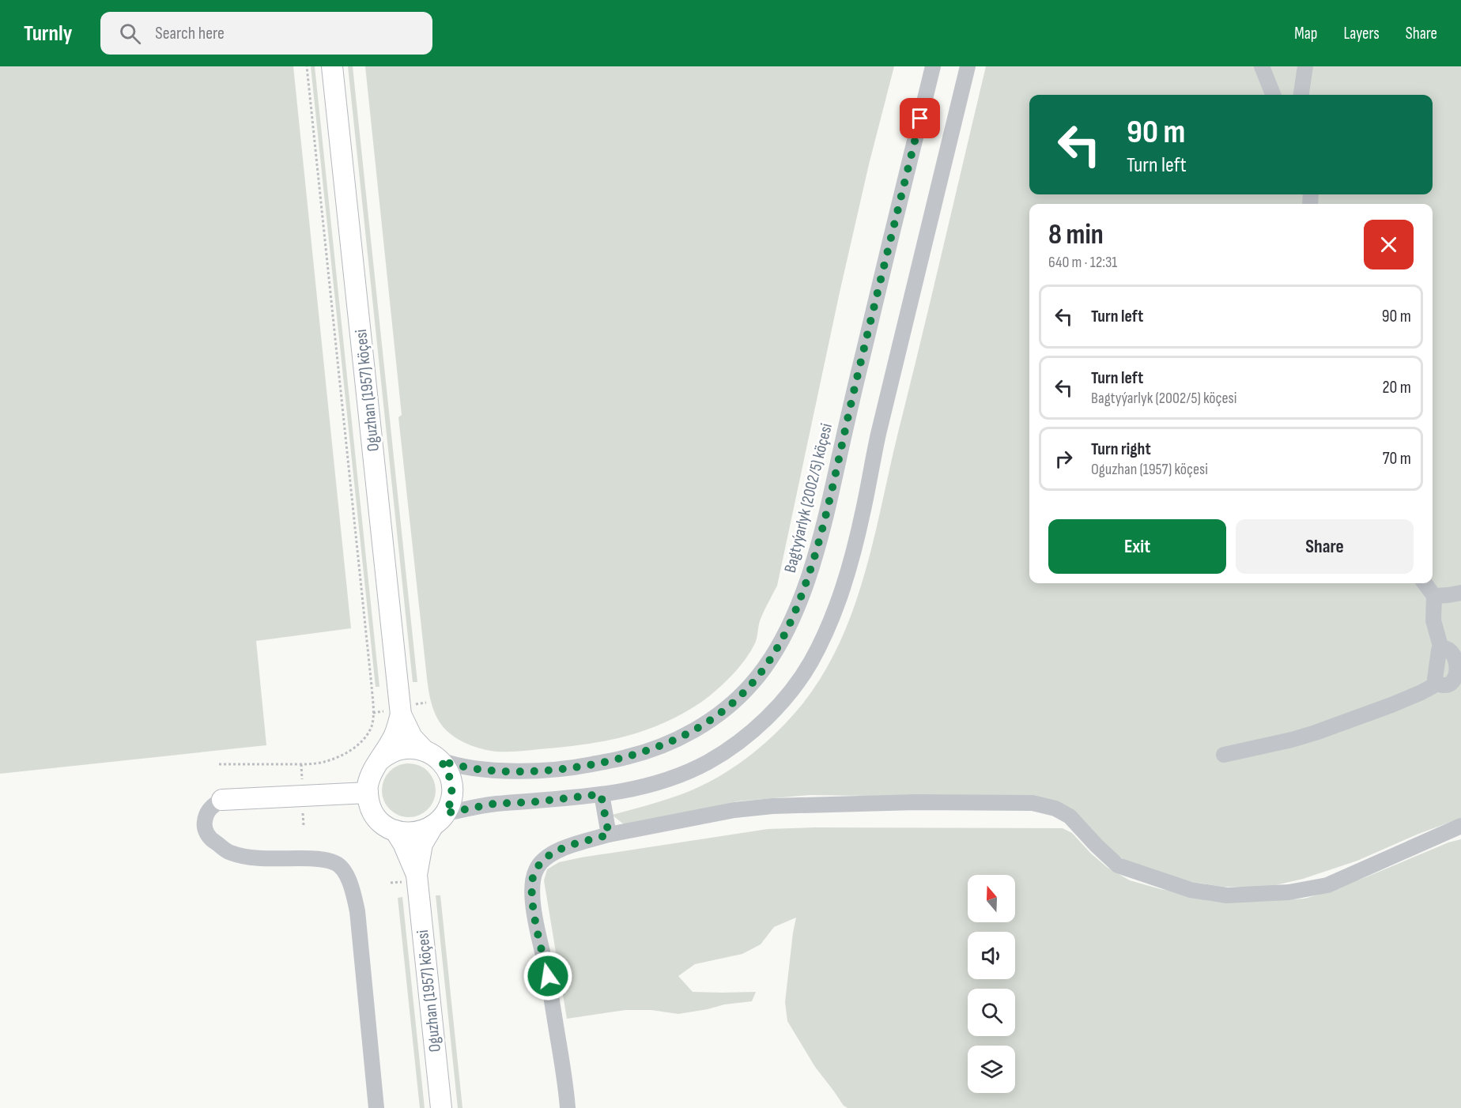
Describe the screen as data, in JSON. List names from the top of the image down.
{
  "streets": {
    "main road": ["Oguzhan (1957) köçesi"],
    "street": ["Bagtyýarlyk (2002/5) köçesi"]
  },
  "crossings": [
    ["Oguzhan (1957) köçesi", "Bagtyýarlyk (2002/5) köçesi"]
  ],
  "north": "top",
  "page": {
    "header": "Turnly",
    "search": "Search here",
    "nav": ["Map", "Layers", "Share"],
    "turn": ["90 m", "Turn left"],
    "heading": ["8 min", "640 m · 12:31"],
    "list": [
      {
        "name": "Turn left",
        "value": "90 m"
      },
      {
        "name": "Turn left",
        "note": "Bagtyýarlyk (2002/5) köçesi",
        "value": "20 m"
      },
      {
        "name": "Turn right",
        "note": "Oguzhan (1957) köçesi",
        "value": "70 m"
      }
    ],
    "buttons": ["Exit", "Share"]
  }
}
